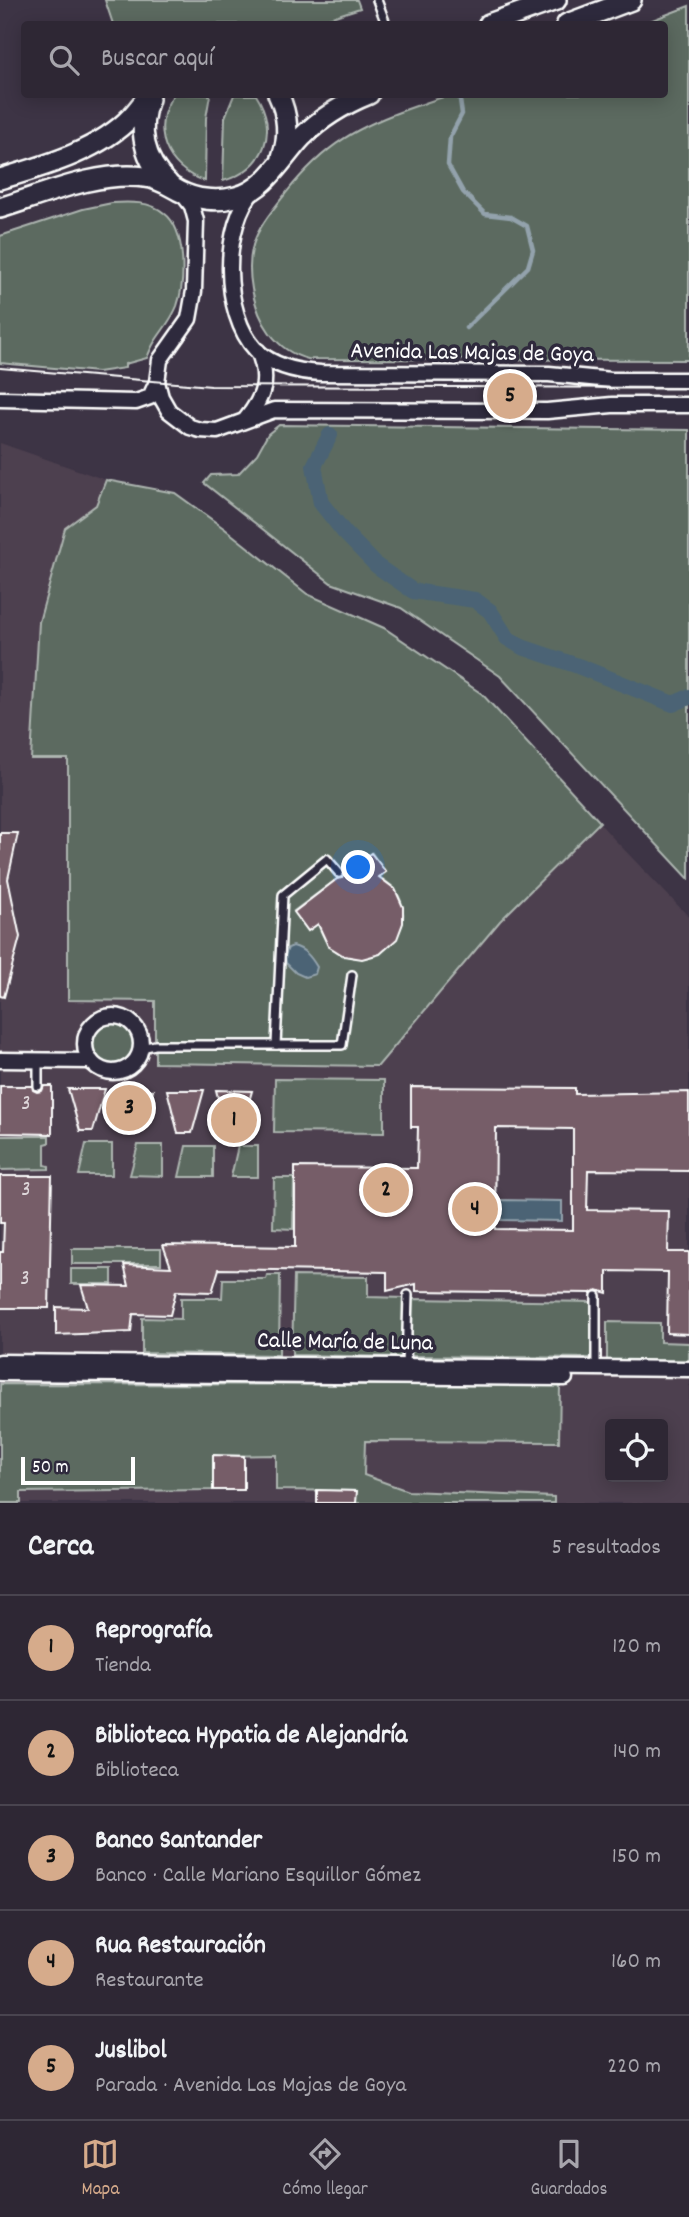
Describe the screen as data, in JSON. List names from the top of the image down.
{
  "streets": {
    "street": ["Avenida Las Majas de Goya", "Calle María de Luna"]
  },
  "house_numbers": ["3", "3", "3"],
  "scale_bar": "50 m",
  "page": {
    "search": "Buscar aquí",
    "pins": [
      "5",
      "3",
      "1",
      "2",
      "4"
    ],
    "scale": "50 m",
    "heading": ["Cerca", "5 resultados"],
    "list": [
      {
        "mark": "1",
        "name": "Reprografía",
        "note": "Tienda",
        "value": "120 m"
      },
      {
        "mark": "2",
        "name": "Biblioteca Hypatia de Alejandría",
        "note": "Biblioteca",
        "value": "140 m"
      },
      {
        "mark": "3",
        "name": "Banco Santander",
        "note": "Banco · Calle Mariano Esquillor Gómez",
        "value": "150 m"
      },
      {
        "mark": "4",
        "name": "Rua Restauración",
        "note": "Restaurante",
        "value": "160 m"
      },
      {
        "mark": "5",
        "name": "Juslibol",
        "note": "Parada · Avenida Las Majas de Goya",
        "value": "220 m"
      }
    ],
    "nav": ["Mapa", "Cómo llegar", "Guardados"]
  }
}
